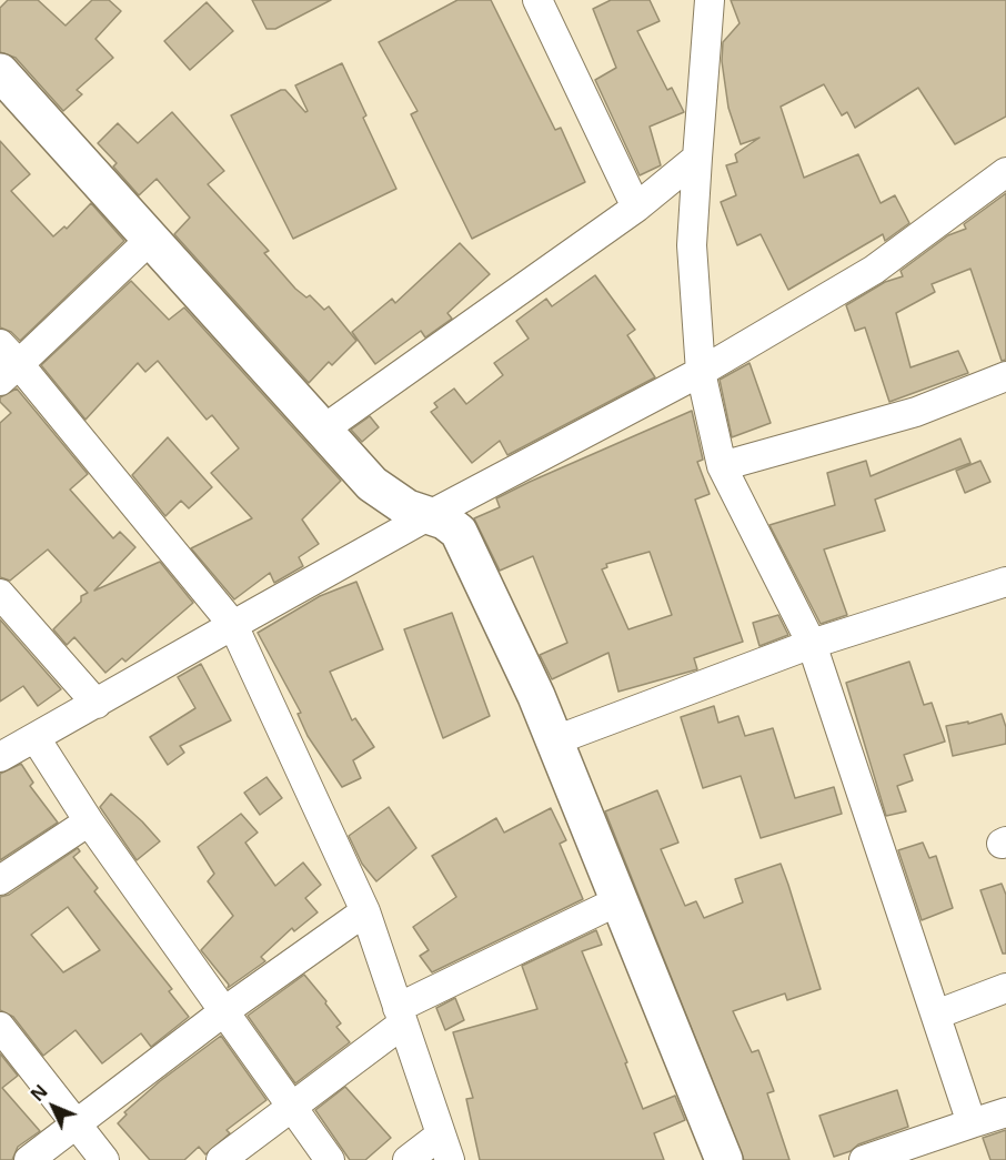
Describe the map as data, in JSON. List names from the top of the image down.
{
  "north": "top left"
}
